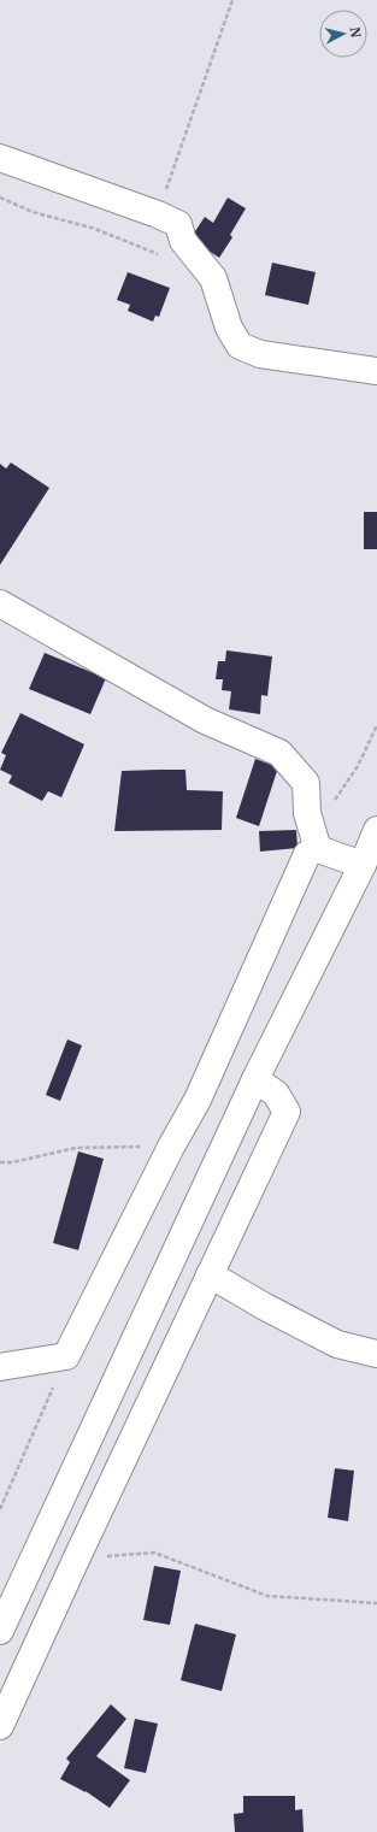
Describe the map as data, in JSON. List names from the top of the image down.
{
  "north": "right"
}
